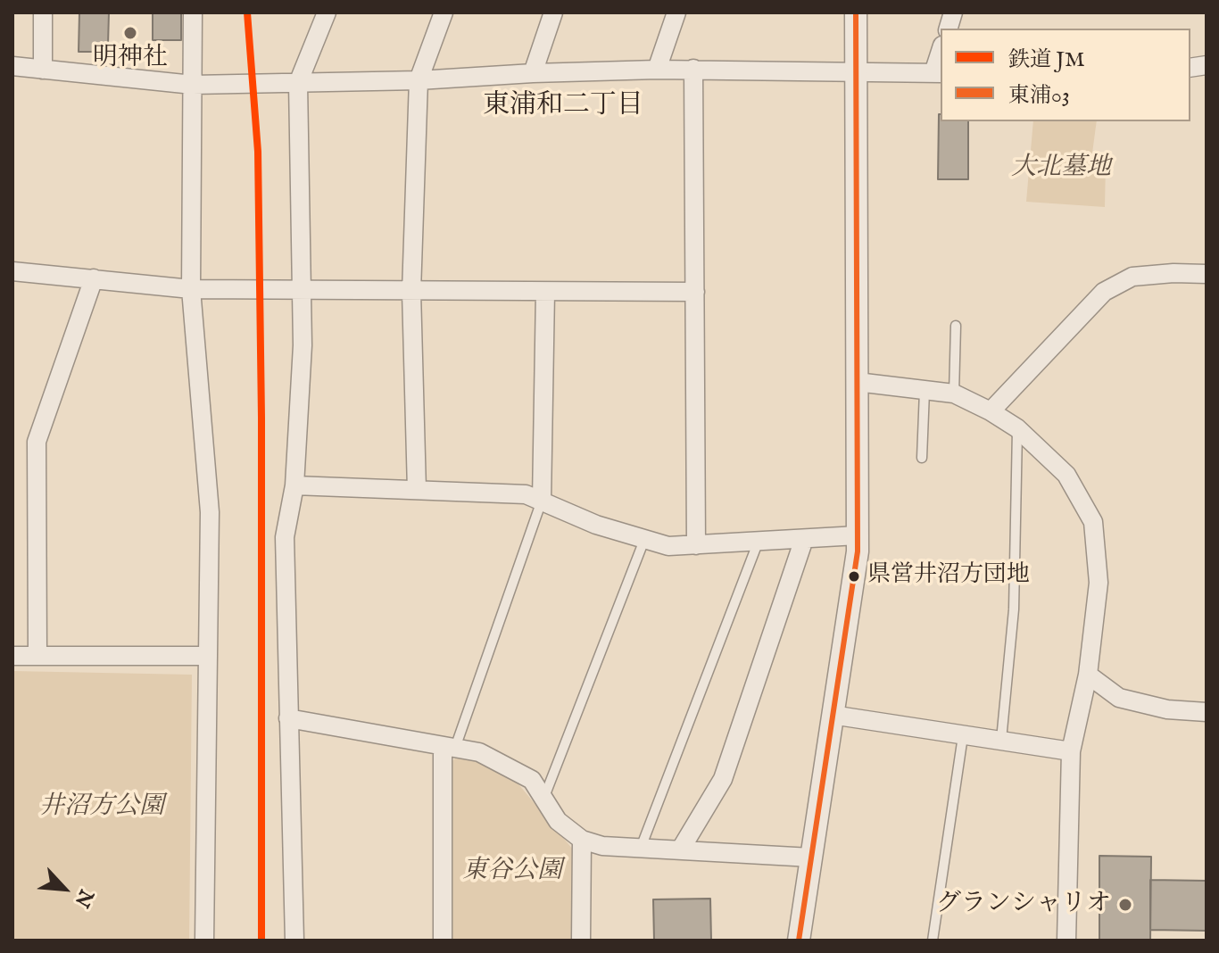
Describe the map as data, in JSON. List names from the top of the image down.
{
  "districts": ["東浦和二丁目"],
  "parks": ["大北墓地", "井沼方公園", "東谷公園"],
  "places": ["明神社", "県営井沼方団地", "グランシャリオ"],
  "lines": ["rail line JM", "transit line 東浦03"],
  "legend": ["鉄道 JM", "東浦03"],
  "north": "bottom right"
}
